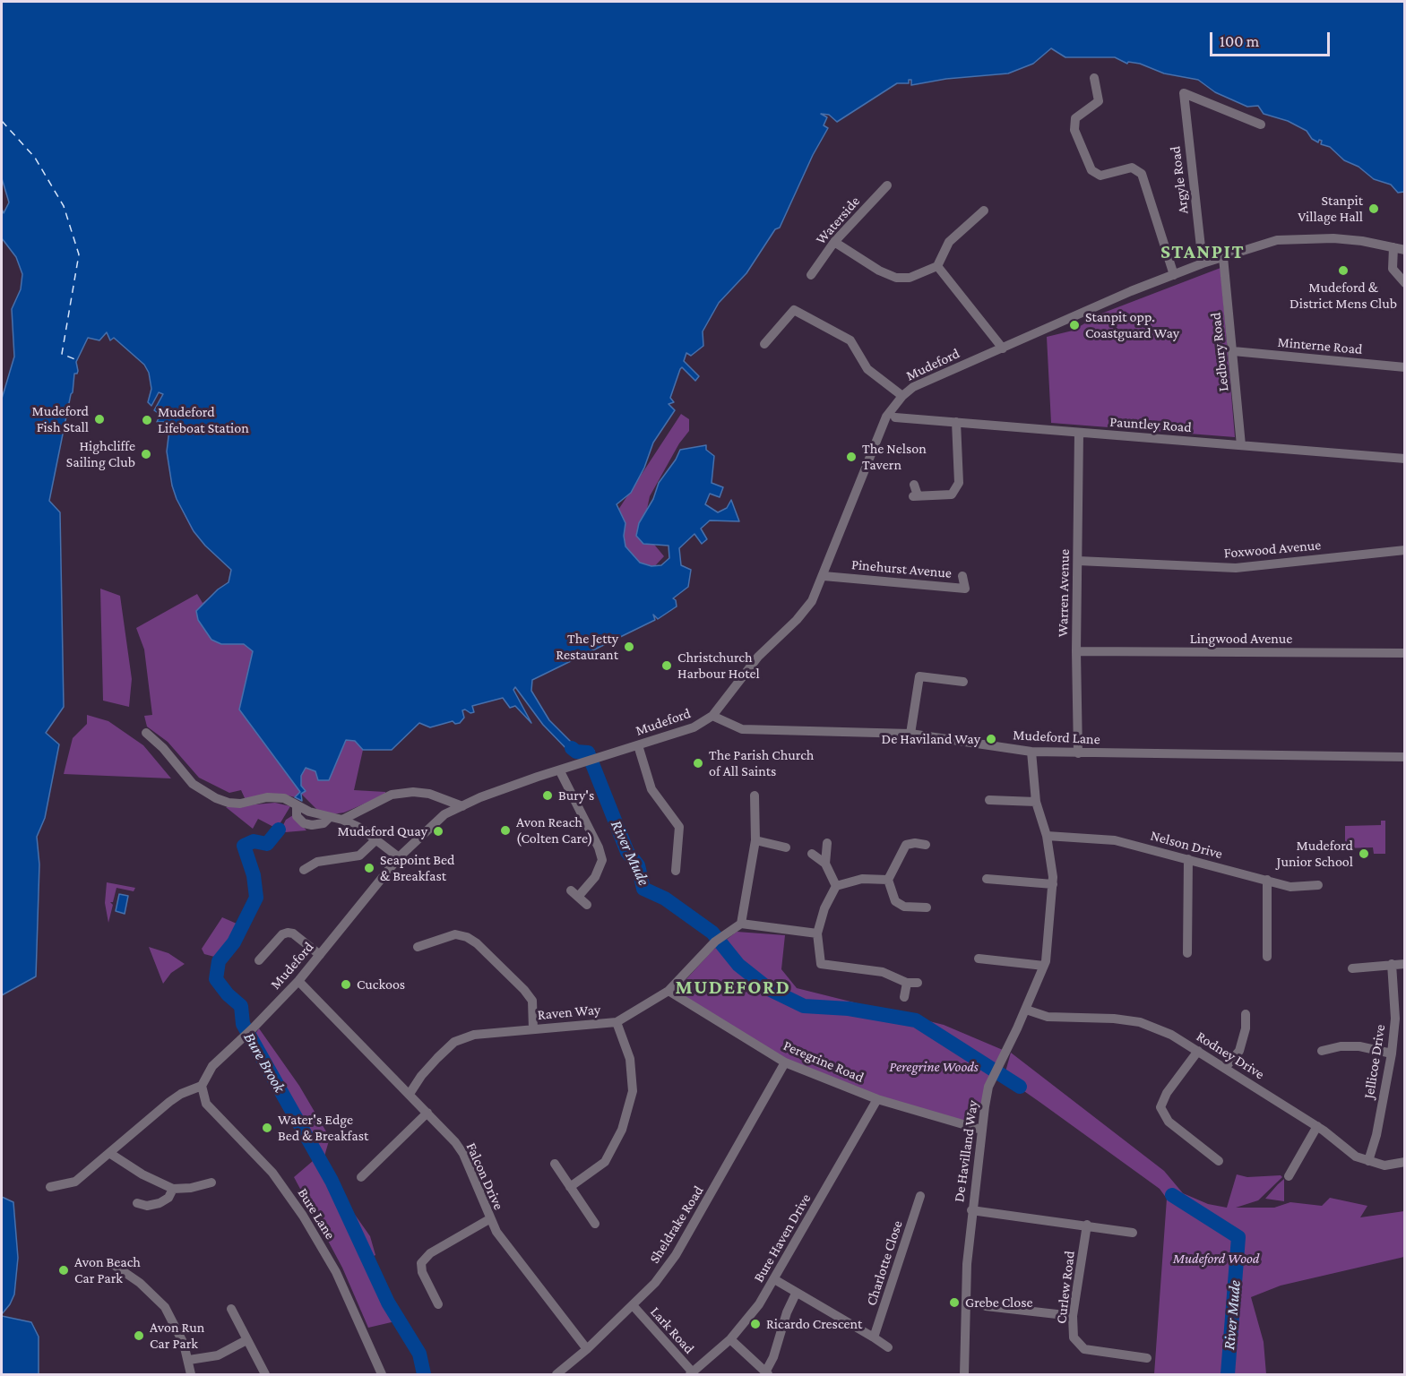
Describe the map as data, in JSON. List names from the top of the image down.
{
  "streets": {
    "street": [
      "Argyle Road",
      "Waterside",
      "Minterne Road",
      "Ledbury Road",
      "Mudeford",
      "Pauntley Road",
      "Foxwood Avenue",
      "Pinehurst Avenue",
      "Warren Avenue",
      "Lingwood Avenue",
      "Mudeford Lane",
      "Nelson Drive",
      "Raven Way",
      "Rodney Drive",
      "Peregrine Road",
      "Jellicoe Drive",
      "De Havilland Way",
      "Falcon Drive",
      "Bure Lane",
      "Sheldrake Road",
      "Bure Haven Drive",
      "Charlotte Close",
      "Curlew Road",
      "Lark Road"
    ]
  },
  "crossings": [
    ["Argyle Road", "Mudeford"],
    ["Minterne Road", "Ledbury Road"],
    ["Ledbury Road", "Mudeford"],
    ["Ledbury Road", "Pauntley Road"],
    ["Mudeford", "Pinehurst Avenue"],
    ["Mudeford", "Mudeford Lane"],
    ["Mudeford", "Falcon Drive"],
    ["Mudeford", "Bure Lane"],
    ["Pauntley Road", "Warren Avenue"],
    ["Foxwood Avenue", "Warren Avenue"],
    ["Warren Avenue", "Lingwood Avenue"],
    ["Warren Avenue", "Mudeford Lane"],
    ["Mudeford Lane", "De Havilland Way"],
    ["Nelson Drive", "De Havilland Way"],
    ["Raven Way", "Peregrine Road"],
    ["Raven Way", "Falcon Drive"],
    ["Rodney Drive", "Jellicoe Drive"],
    ["Rodney Drive", "De Havilland Way"],
    ["Peregrine Road", "De Havilland Way"],
    ["Peregrine Road", "Sheldrake Road"],
    ["Peregrine Road", "Bure Haven Drive"],
    ["Falcon Drive", "Sheldrake Road"],
    ["Sheldrake Road", "Lark Road"],
    ["Bure Haven Drive", "Lark Road"]
  ],
  "districts": ["STANPIT", "MUDEFORD"],
  "water": ["River Mude", "Bure Brook"],
  "parks": ["Peregrine Woods", "Mudeford Wood"],
  "places": [
    "Stanpit Village Hall",
    "Mudeford & District Mens Club",
    "Stanpit opp. Coastguard Way",
    "Mudeford Fish Stall",
    "Mudeford Lifeboat Station",
    "Highcliffe Sailing Club",
    "The Nelson Tavern",
    "The Jetty Restaurant",
    "Christchurch Harbour Hotel",
    "De Haviland Way",
    "The Parish Church of All Saints",
    "Bury's",
    "Avon Reach (Colten Care)",
    "Mudeford Quay",
    "Mudeford Junior School",
    "Seapoint Bed & Breakfast",
    "Cuckoos",
    "Water's Edge Bed & Breakfast",
    "Avon Beach Car Park",
    "Grebe Close",
    "Ricardo Crescent",
    "Avon Run Car Park"
  ],
  "scale_bar": "100 m"
}
